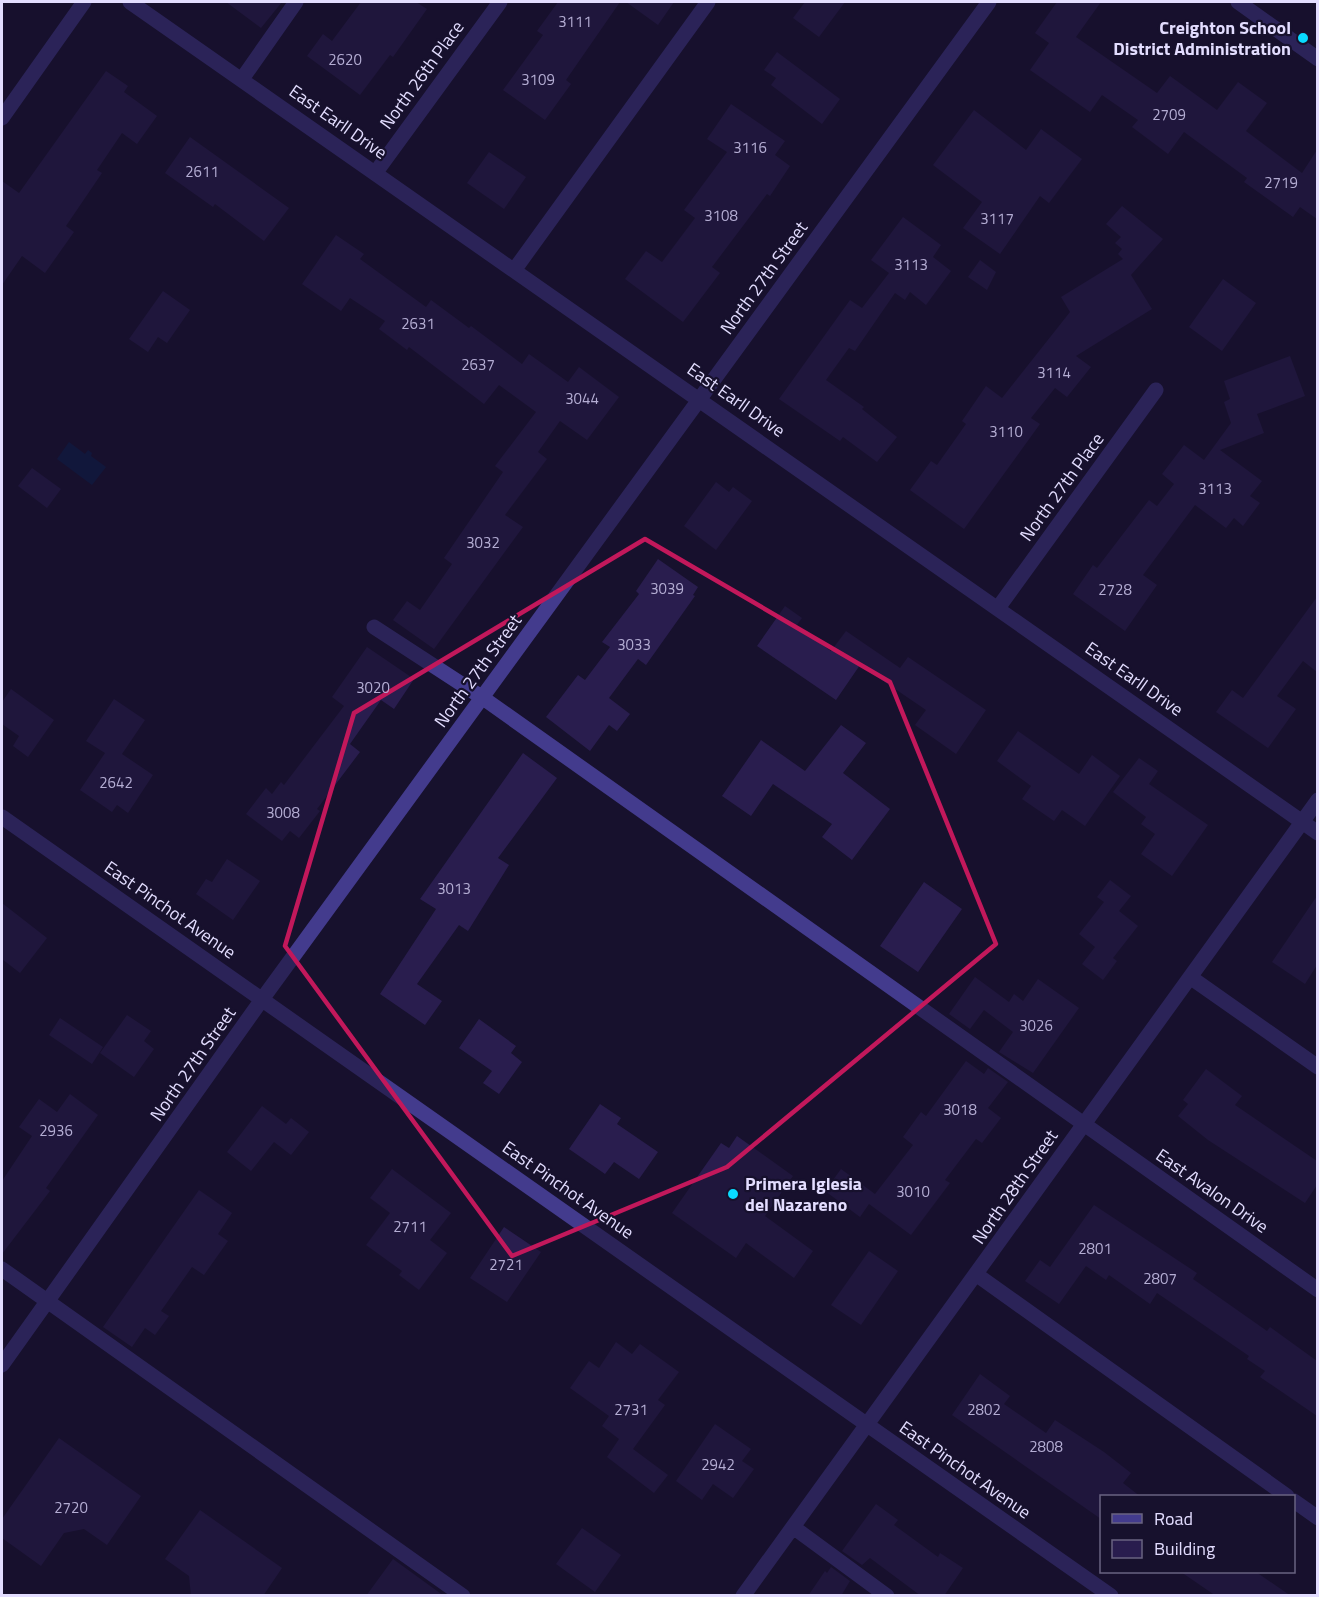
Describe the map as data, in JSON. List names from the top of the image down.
{
  "streets": {
    "street": [
      "North 26th Place",
      "East Earll Drive",
      "North 27th Street",
      "North 27th Place",
      "East Pinchot Avenue",
      "North 28th Street",
      "East Avalon Drive"
    ]
  },
  "crossings": [
    ["North 26th Place", "East Earll Drive"],
    ["East Earll Drive", "North 27th Street"],
    ["East Earll Drive", "North 27th Place"],
    ["East Earll Drive", "North 28th Street"],
    ["North 27th Street", "East Pinchot Avenue"],
    ["North 27th Street", "East Avalon Drive"],
    ["East Pinchot Avenue", "North 28th Street"],
    ["North 28th Street", "East Avalon Drive"]
  ],
  "places": ["Creighton School District Administration", "Primera Iglesia del Nazareno"],
  "house_numbers": [
    "3111",
    "2620",
    "3109",
    "2709",
    "3116",
    "2611",
    "2719",
    "3108",
    "3117",
    "3113",
    "2631",
    "2637",
    "3114",
    "3044",
    "3110",
    "3113",
    "3032",
    "3039",
    "2728",
    "3033",
    "3020",
    "2642",
    "3008",
    "3013",
    "3026",
    "3018",
    "2936",
    "3010",
    "2711",
    "2801",
    "2721",
    "2807",
    "2731",
    "2802",
    "2808",
    "2942",
    "2720"
  ],
  "legend": ["Road", "Building"]
}
